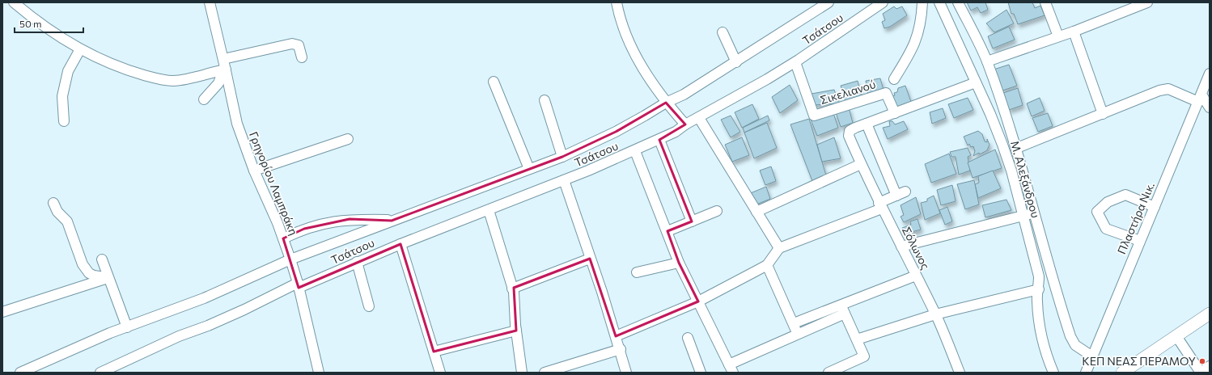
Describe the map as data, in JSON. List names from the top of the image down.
{
  "streets": {
    "street": [
      "Τσάτσου",
      "Σικελιανού",
      "Μ. Αλεξάνδρου",
      "Γρηγορίου Λαμπράκη",
      "Πλαστήρα Νικ.",
      "Σόλωνος"
    ]
  },
  "crossings": [
    ["Τσάτσου", "Σικελιανού"],
    ["Τσάτσου", "Γρηγορίου Λαμπράκη"],
    ["Μ. Αλεξάνδρου", "Πλαστήρα Νικ."]
  ],
  "places": ["ΚΕΠ ΝΕΑΣ ΠΕΡΑΜΟΥ"],
  "scale_bar": "50 m"
}
